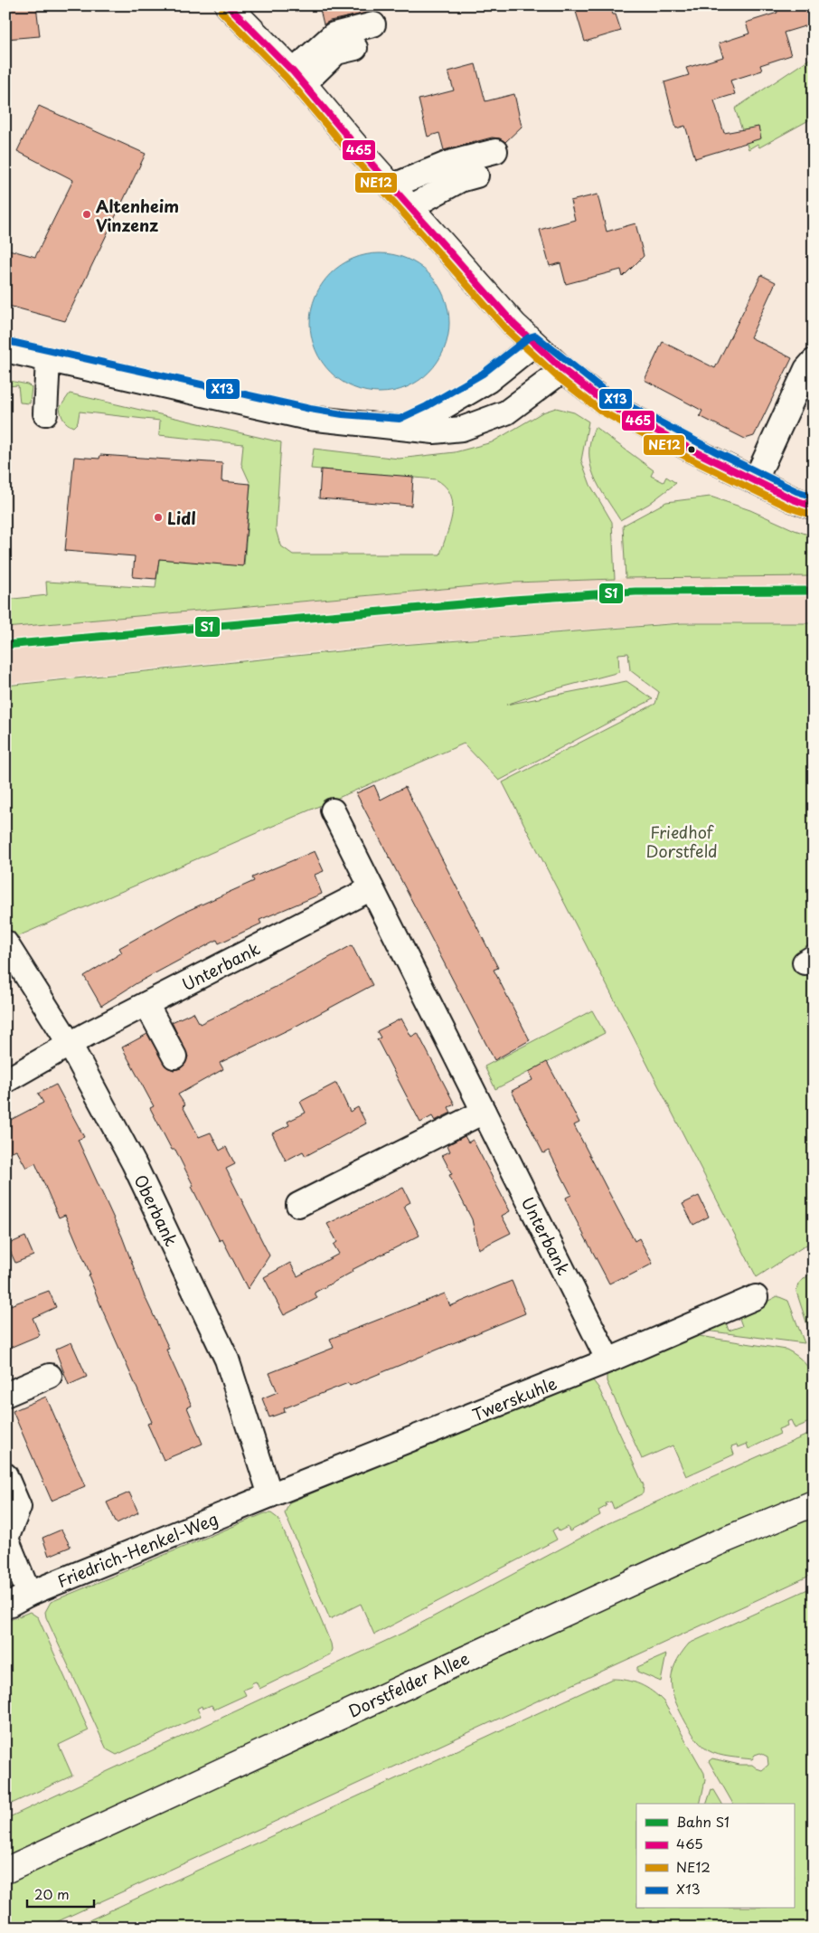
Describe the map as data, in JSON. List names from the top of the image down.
{
  "streets": {
    "main road": ["Dorstfelder Allee"],
    "street": [
      "Unterbank",
      "Oberbank",
      "Twerskuhle",
      "Friedrich-Henkel-Weg"
    ]
  },
  "crossings": [
    ["Unterbank", "Oberbank"],
    ["Unterbank", "Twerskuhle"],
    ["Oberbank", "Twerskuhle"],
    ["Oberbank", "Friedrich-Henkel-Weg"],
    ["Twerskuhle", "Friedrich-Henkel-Weg"]
  ],
  "parks": ["Friedhof Dorstfeld"],
  "places": ["Altenheim Vinzenz", "Lidl"],
  "lines": [
    "transit line 465",
    "transit line NE12",
    "transit line X13",
    "rail line S1"
  ],
  "legend": [
    "Bahn S1",
    "465",
    "NE12",
    "X13"
  ],
  "scale_bar": "20 m"
}
